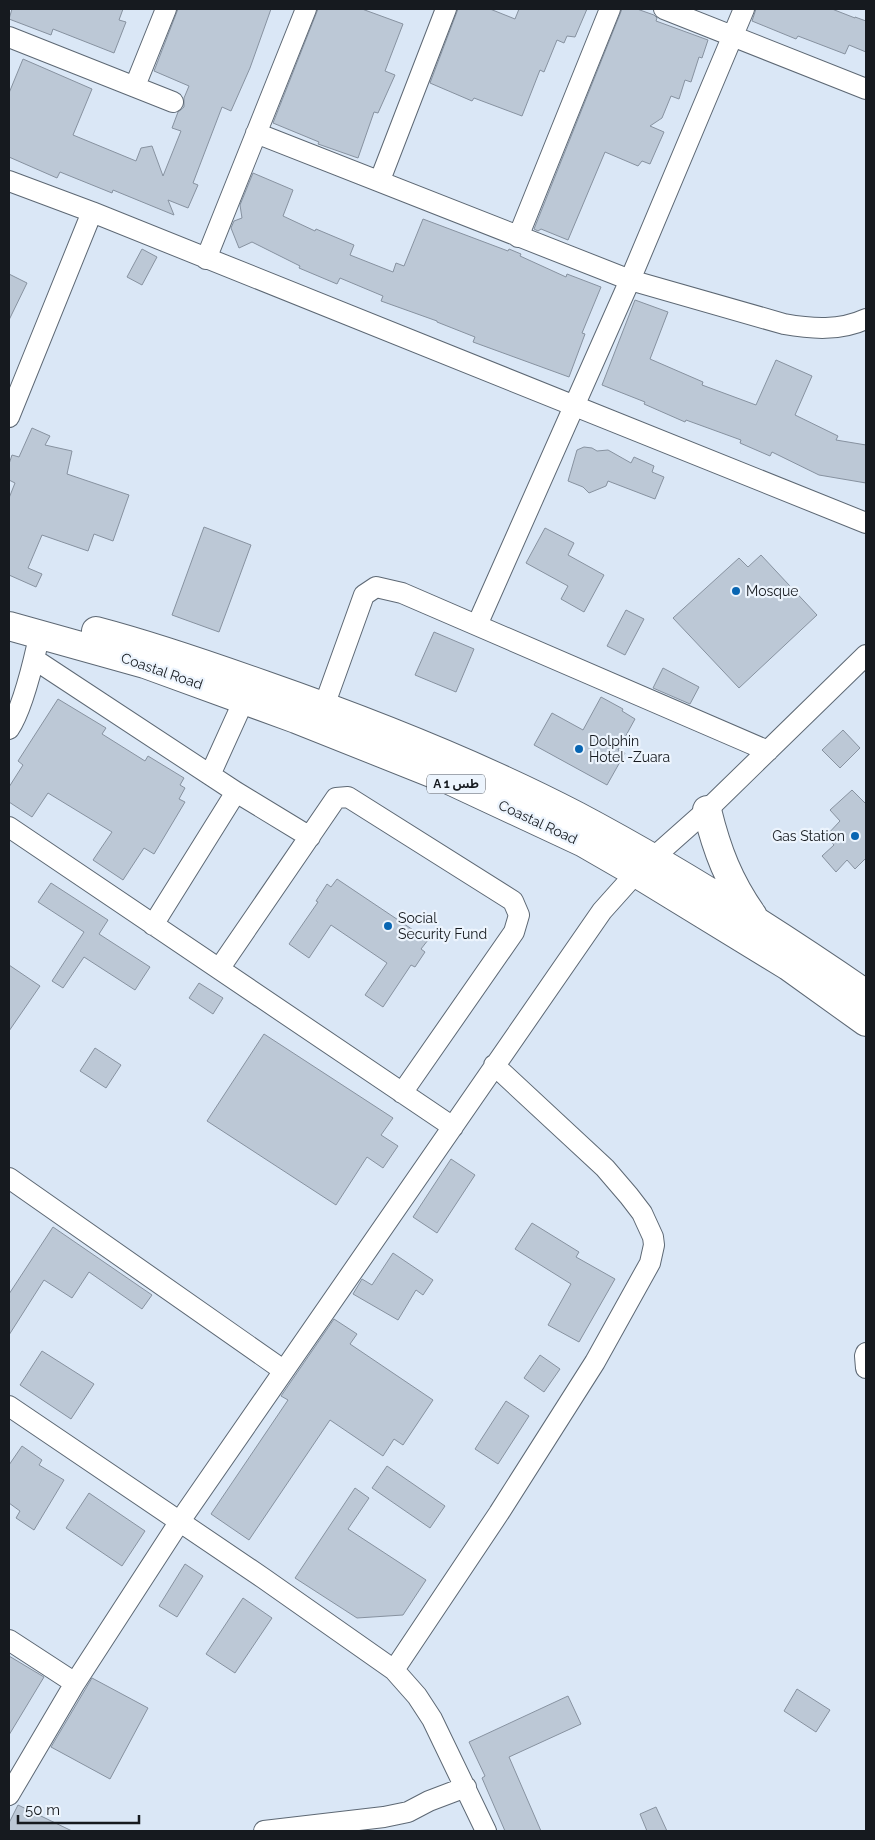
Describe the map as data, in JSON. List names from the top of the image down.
{
  "streets": {
    "highway": ["Coastal Road", "A 1 طس"]
  },
  "places": [
    "Mosque",
    "Dolphin Hotel -Zuara",
    "Gas Station",
    "Social Security Fund"
  ],
  "scale_bar": "50 m"
}
